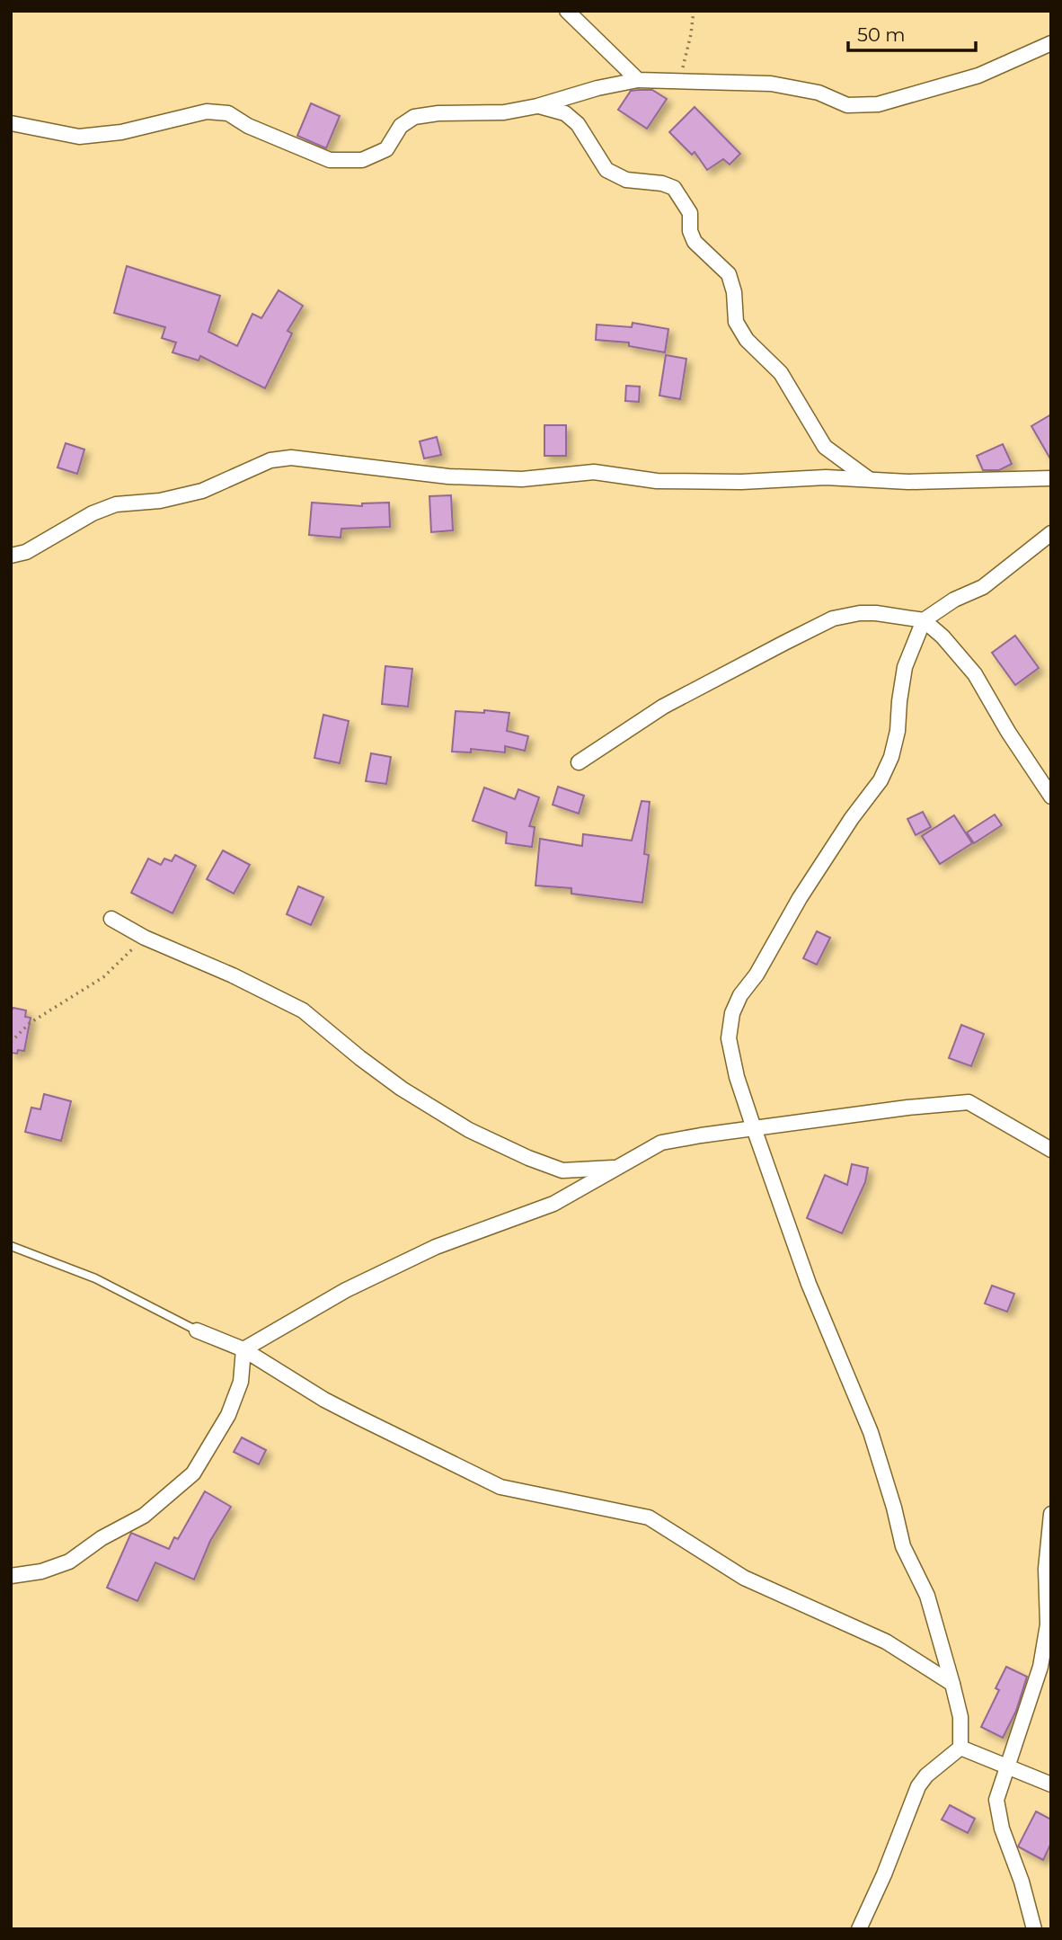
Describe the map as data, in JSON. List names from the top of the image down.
{
  "scale_bar": "50 m"
}
